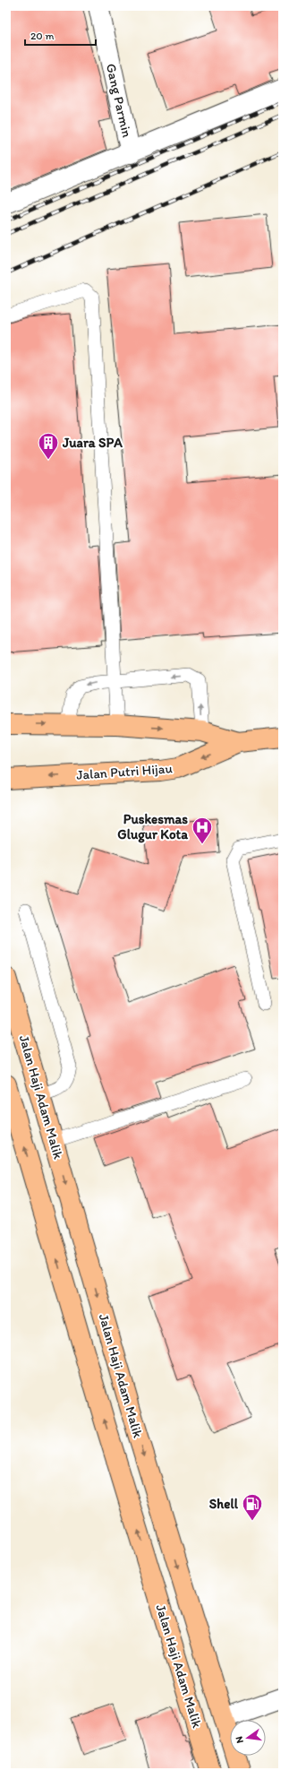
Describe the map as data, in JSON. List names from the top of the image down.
{
  "streets": {
    "main road": ["Jalan Putri Hijau", "Jalan Haji Adam Malik"],
    "street": ["Gang Parmin"]
  },
  "places": {
    "building": ["Juara SPA"],
    "hospital": ["Puskesmas Glugur Kota"],
    "fuel station": ["Shell"]
  },
  "scale_bar": "20 m",
  "north": "left"
}
